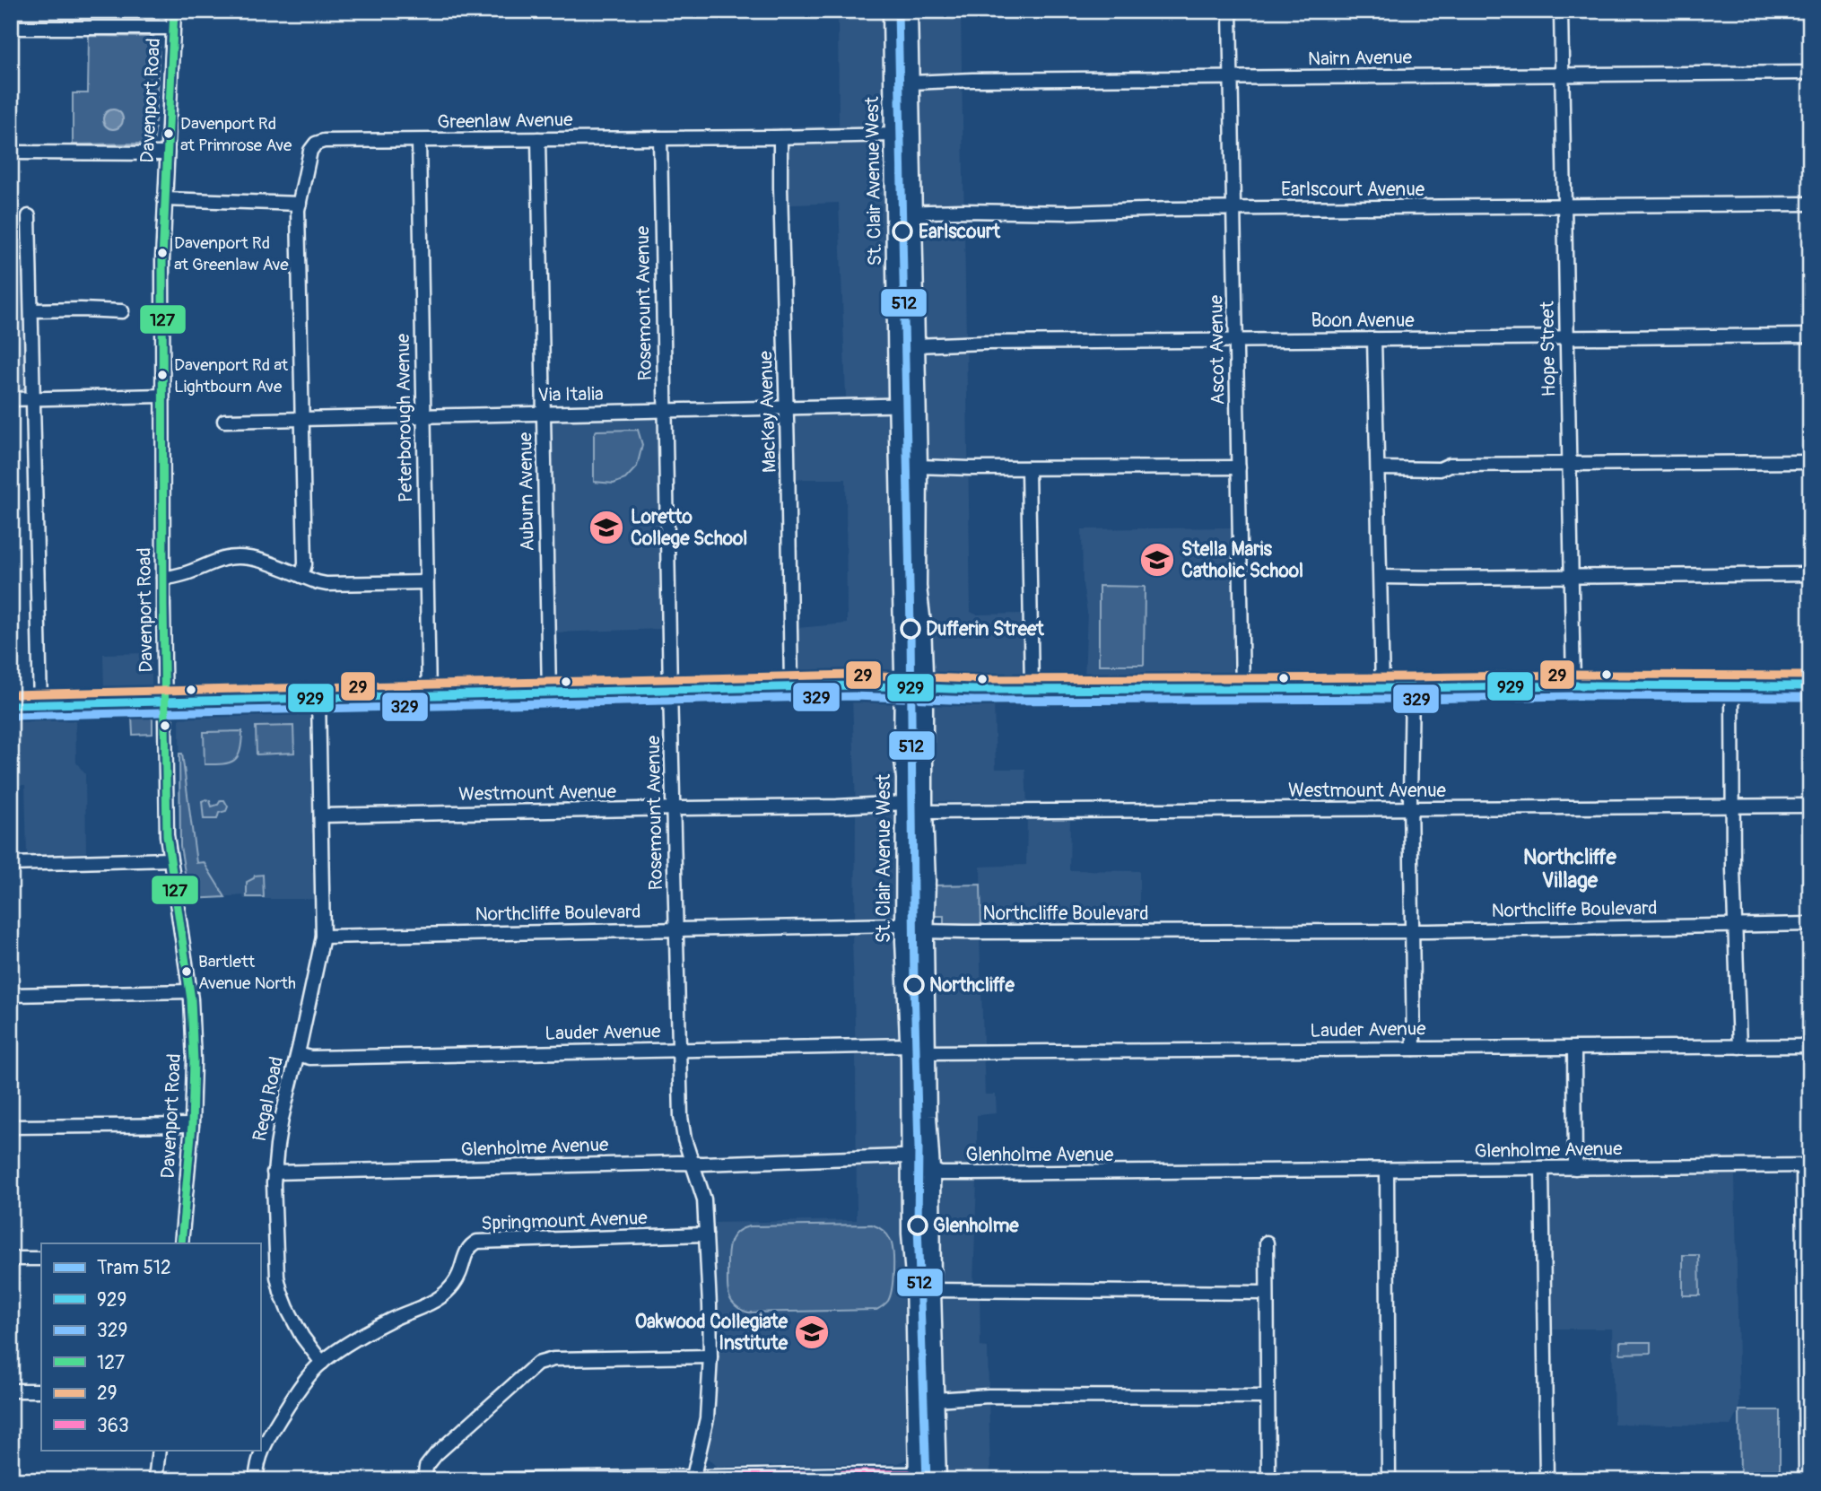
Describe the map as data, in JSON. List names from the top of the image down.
{
  "streets": {
    "main road": ["St. Clair Avenue West"],
    "street": [
      "Nairn Avenue",
      "Davenport Road",
      "Greenlaw Avenue",
      "Earlscourt Avenue",
      "Rosemount Avenue",
      "Boon Avenue",
      "Hope Street",
      "Ascot Avenue",
      "Via Italia",
      "MacKay Avenue",
      "Peterborough Avenue",
      "Auburn Avenue",
      "Westmount Avenue",
      "Northcliffe Boulevard",
      "Lauder Avenue",
      "Regal Road",
      "Glenholme Avenue",
      "Springmount Avenue"
    ]
  },
  "crossings": [
    ["Nairn Avenue", "St. Clair Avenue West"],
    ["Nairn Avenue", "Hope Street"],
    ["Nairn Avenue", "Ascot Avenue"],
    ["Greenlaw Avenue", "St. Clair Avenue West"],
    ["Greenlaw Avenue", "Rosemount Avenue"],
    ["Greenlaw Avenue", "MacKay Avenue"],
    ["Greenlaw Avenue", "Peterborough Avenue"],
    ["Greenlaw Avenue", "Auburn Avenue"],
    ["St. Clair Avenue West", "Earlscourt Avenue"],
    ["St. Clair Avenue West", "Boon Avenue"],
    ["St. Clair Avenue West", "Via Italia"],
    ["St. Clair Avenue West", "Westmount Avenue"],
    ["St. Clair Avenue West", "Northcliffe Boulevard"],
    ["St. Clair Avenue West", "Lauder Avenue"],
    ["St. Clair Avenue West", "Glenholme Avenue"],
    ["Earlscourt Avenue", "Hope Street"],
    ["Earlscourt Avenue", "Ascot Avenue"],
    ["Rosemount Avenue", "Via Italia"],
    ["Rosemount Avenue", "Westmount Avenue"],
    ["Rosemount Avenue", "Northcliffe Boulevard"],
    ["Rosemount Avenue", "Lauder Avenue"],
    ["Rosemount Avenue", "Glenholme Avenue"],
    ["Rosemount Avenue", "Springmount Avenue"],
    ["Boon Avenue", "Hope Street"],
    ["Boon Avenue", "Ascot Avenue"],
    ["Via Italia", "MacKay Avenue"],
    ["Via Italia", "Peterborough Avenue"],
    ["Via Italia", "Auburn Avenue"],
    ["Westmount Avenue", "Regal Road"],
    ["Northcliffe Boulevard", "Regal Road"],
    ["Lauder Avenue", "Regal Road"],
    ["Regal Road", "Glenholme Avenue"],
    ["Regal Road", "Springmount Avenue"]
  ],
  "districts": ["Northcliffe Village"],
  "places": {
    "other": [
      "Davenport Rd at Primrose Ave",
      "Earlscourt",
      "Davenport Rd at Greenlaw Ave",
      "Davenport Rd at Lightbourn Ave",
      "Dufferin Street",
      "Bartlett Avenue North",
      "Northcliffe",
      "Glenholme"
    ],
    "school or university": ["Loretto College School", "Stella Maris Catholic School", "Oakwood Collegiate Institute"]
  },
  "lines": [
    "tram line 512",
    "transit line 127",
    "transit line 29",
    "transit line 929",
    "transit line 329",
    "transit line 363"
  ],
  "legend": [
    "Tram 512",
    "929",
    "329",
    "127",
    "29",
    "363"
  ]
}
